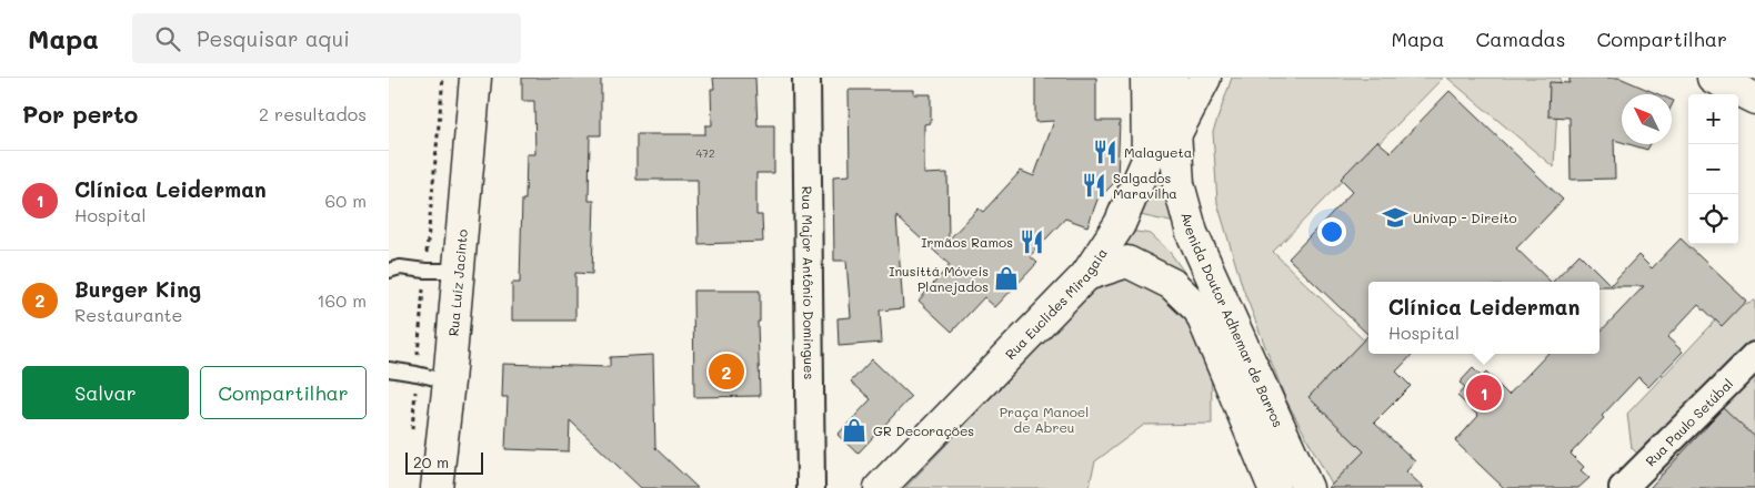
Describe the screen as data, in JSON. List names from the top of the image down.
{
  "streets": {
    "main road": ["Rua Luíz Jacinto", "Rua Euclides Miragaia", "Avenida Doutor Adhemar de Barros"],
    "street": ["Rua Major Antônio Domingues", "Rua Paulo Setúbal"]
  },
  "crossings": [
    ["Rua Euclides Miragaia", "Avenida Doutor Adhemar de Barros"]
  ],
  "parks": ["Praça Manoel de Abreu"],
  "places": {
    "restaurant": ["Malagueta", "Salgados Maravilha", "Irmãos Ramos"],
    "school or university": ["Univap - Direito"],
    "shop": ["Inusittá Móveis Planejados", "GR Decorações"]
  },
  "house_numbers": ["472"],
  "scale_bar": "20 m",
  "north": "top left",
  "page": {
    "header": "Mapa",
    "search": "Pesquisar aqui",
    "nav": ["Mapa", "Camadas", "Compartilhar"],
    "heading": ["Por perto", "2 resultados"],
    "map_buttons": ["+", "−"],
    "list": [
      {
        "mark": "1",
        "name": "Clínica Leiderman",
        "note": "Hospital",
        "value": "60 m"
      },
      {
        "mark": "2",
        "name": "Burger King",
        "note": "Restaurante",
        "value": "160 m"
      }
    ],
    "popup": ["Clínica Leiderman", "Hospital"],
    "buttons": ["Salvar", "Compartilhar"],
    "pins": ["2", "1"],
    "scale": "20 m"
  }
}
